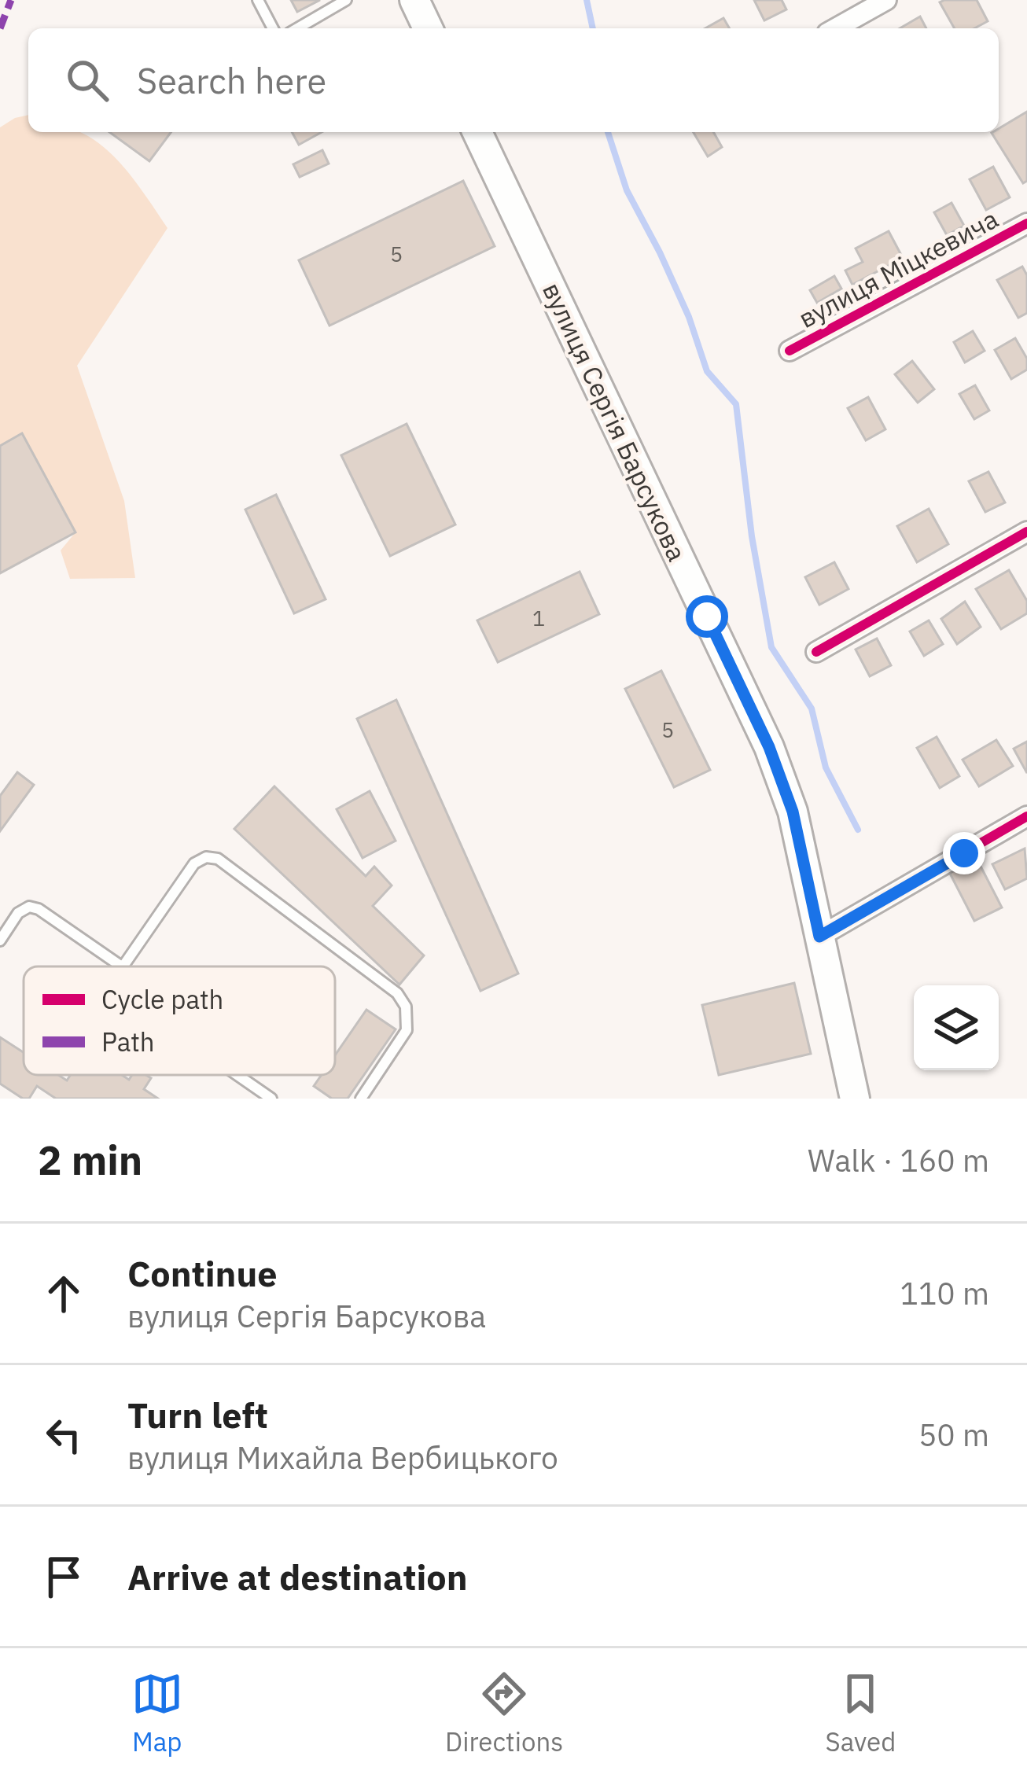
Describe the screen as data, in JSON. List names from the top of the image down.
{
  "streets": {
    "main road": ["вулиця Сергія Барсукова"],
    "street": ["вулиця Міцкевича"]
  },
  "house_numbers": ["5", "1", "5"],
  "legend": ["Cycle path", "Path"],
  "page": {
    "search": "Search here",
    "heading": ["2 min", "Walk · 160 m"],
    "list": [
      ["Continue", "вулиця Сергія Барсукова", "110 m"],
      ["Turn left", "вулиця Михайла Вербицького", "50 m"],
      "Arrive at destination"
    ],
    "nav": ["Map", "Directions", "Saved"]
  }
}
